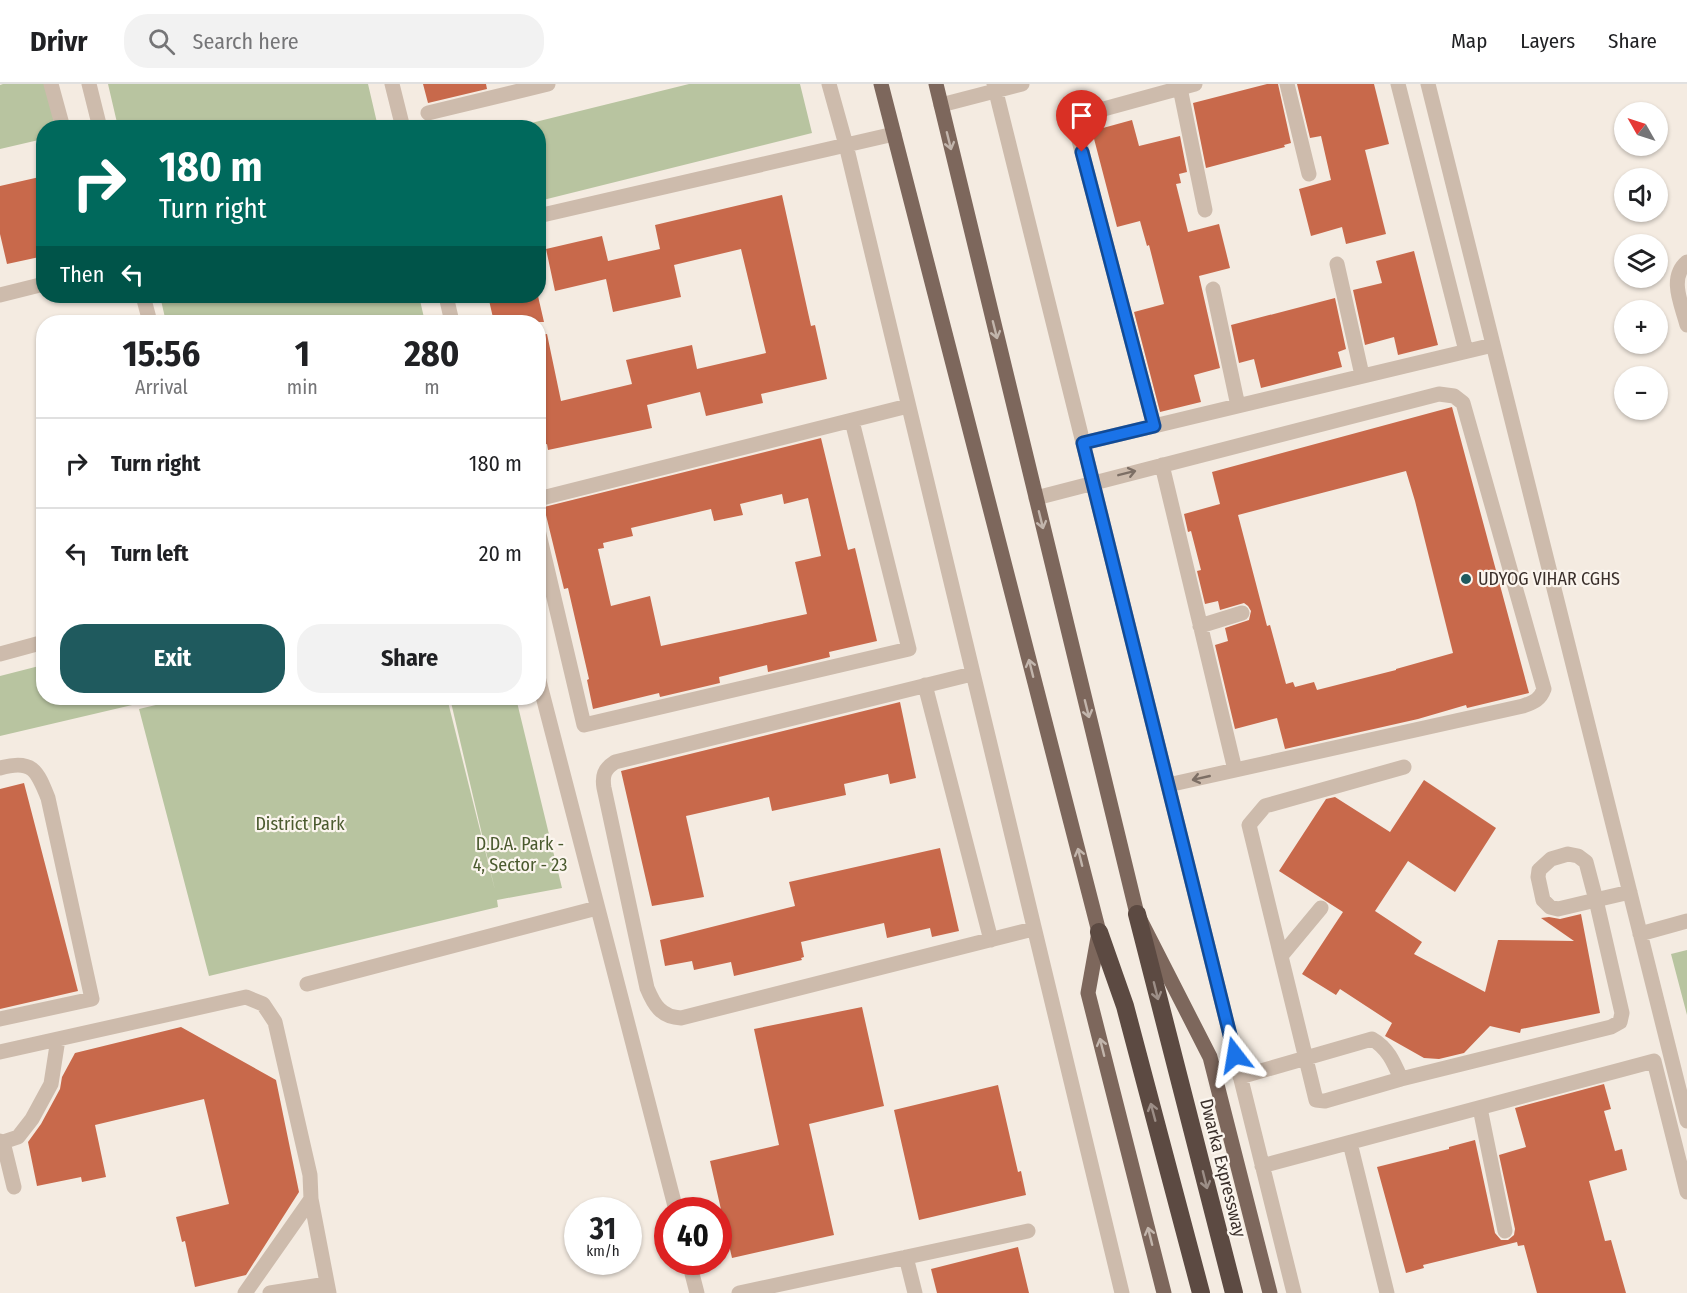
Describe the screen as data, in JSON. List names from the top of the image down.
{
  "streets": {
    "highway": ["Dwarka Expressway"]
  },
  "parks": ["District Park", "D.D.A. Park - 4, Sector - 23"],
  "places": ["UDYOG VIHAR CGHS"],
  "north": "top left",
  "page": {
    "header": "Drivr",
    "search": "Search here",
    "nav": ["Map", "Layers", "Share"],
    "map_buttons": ["+", "−"],
    "turn": ["180 m", "Turn right"],
    "then": "Then",
    "eta": [
      "15:56",
      "Arrival",
      "1",
      "min",
      "280",
      "m"
    ],
    "list": [
      {
        "name": "Turn right",
        "value": "180 m"
      },
      {
        "name": "Turn left",
        "value": "20 m"
      }
    ],
    "buttons": ["Exit", "Share"],
    "speed": "31 km/h",
    "limit": "40"
  }
}
